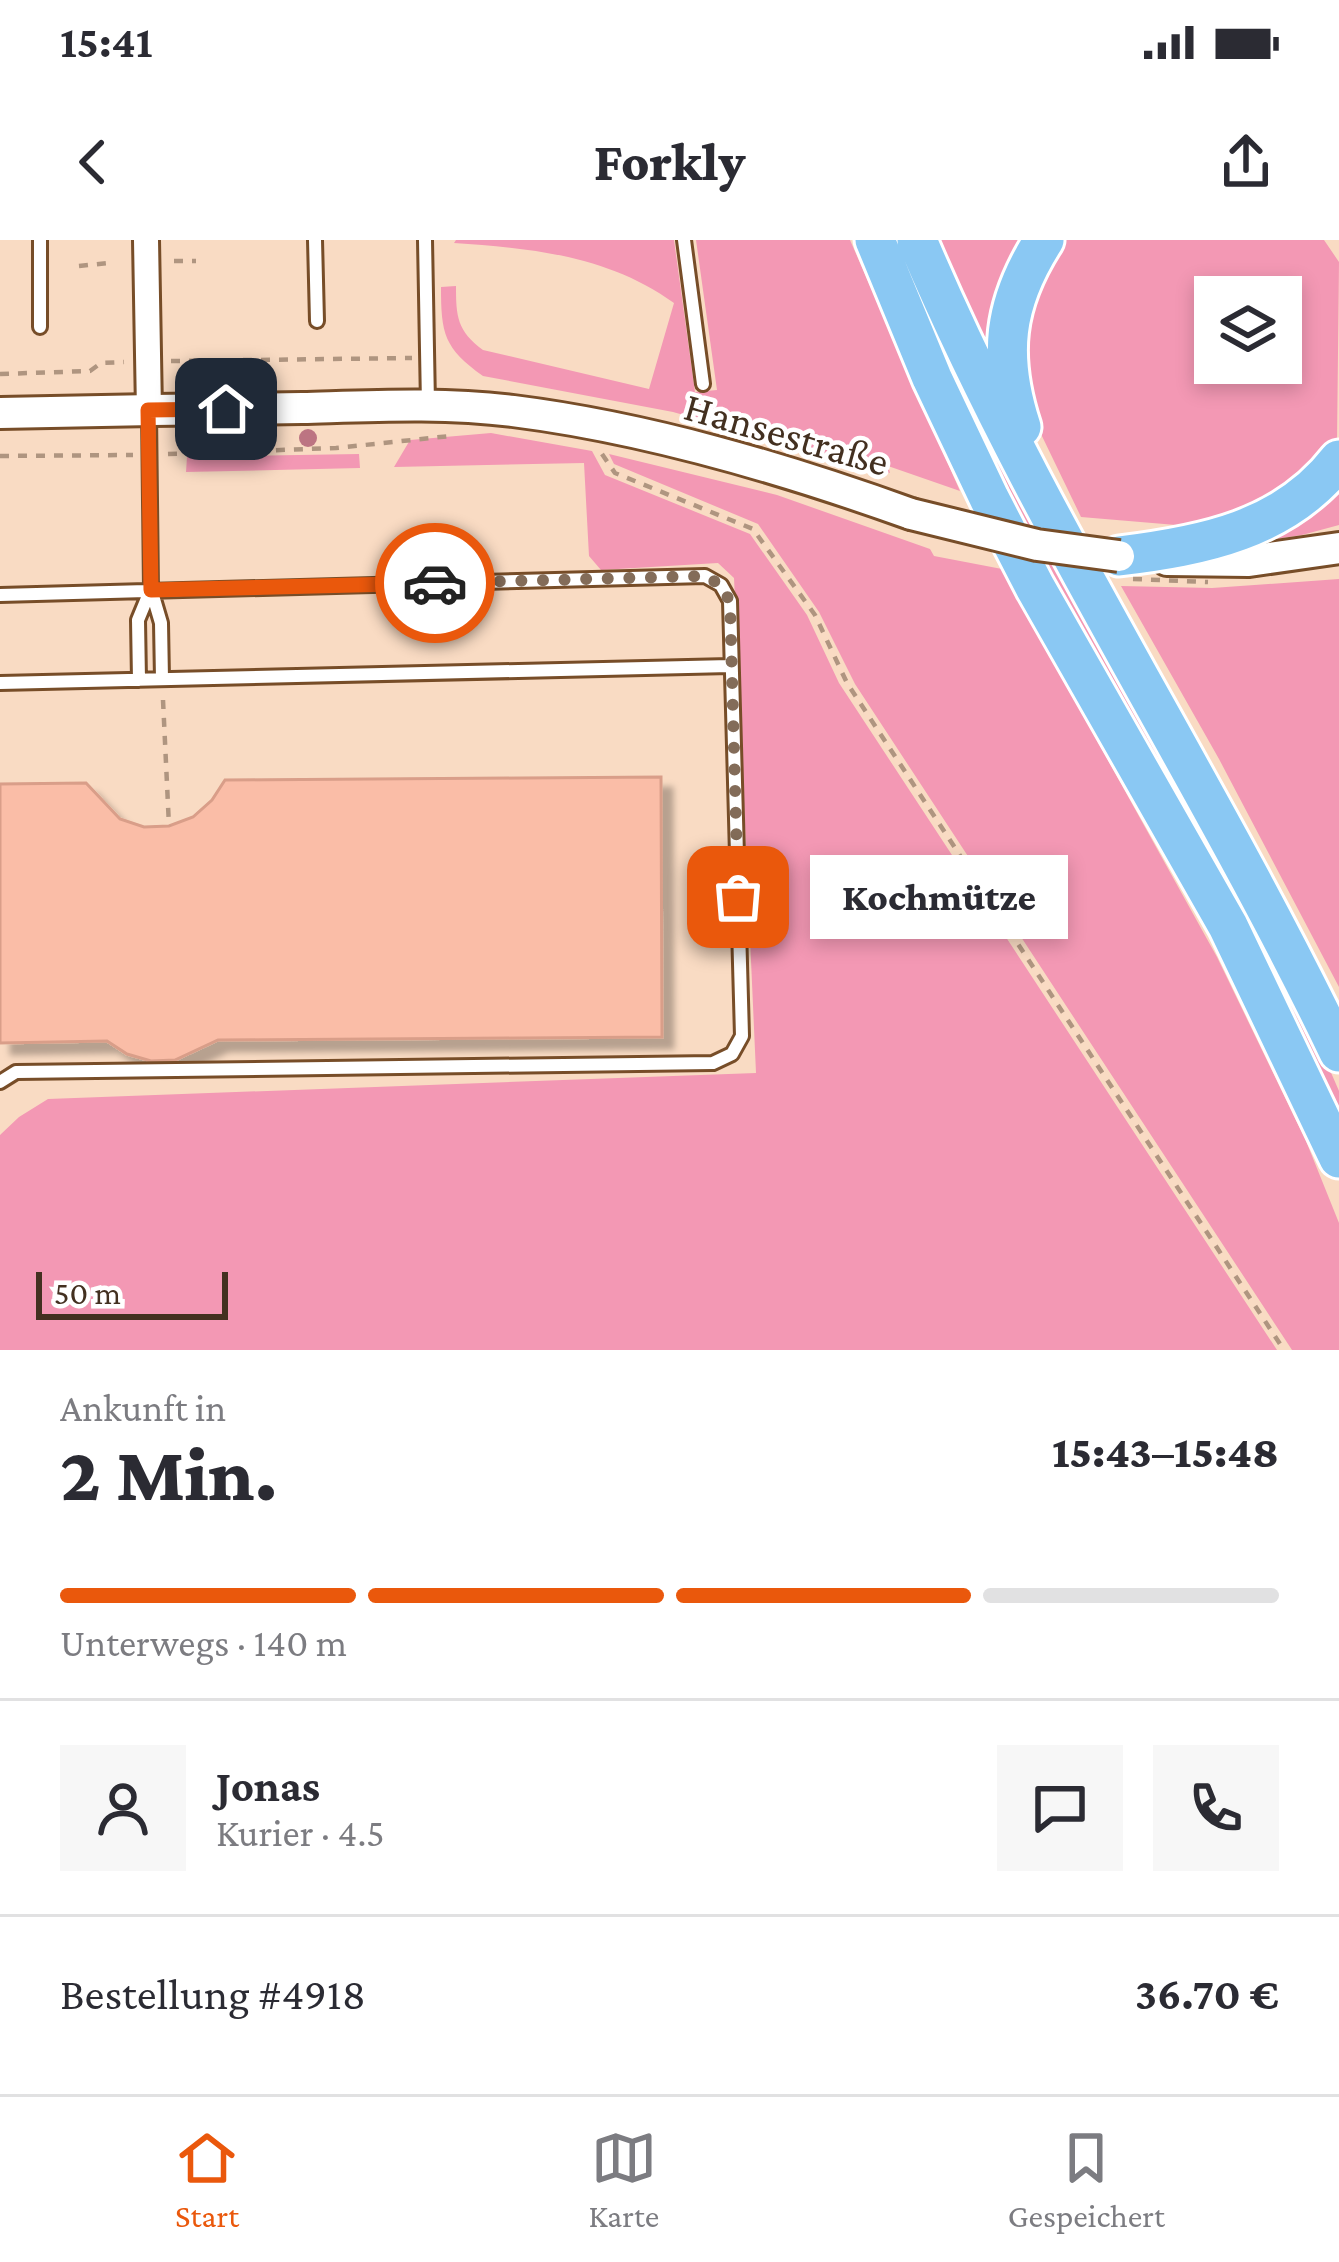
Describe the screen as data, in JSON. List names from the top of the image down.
{
  "streets": {
    "street": ["Hansestraße"]
  },
  "places": ["Kochmütze"],
  "scale_bar": "50 m",
  "page": {
    "status": "15:41",
    "header": "Forkly",
    "bubble": "Kochmütze",
    "scale": "50 m",
    "heading": ["2 Min.", "Ankunft in", "15:43–15:48"],
    "panel": [
      "Jonas",
      "Kurier · 4.5",
      "Bestellung #4918",
      "36.70 €"
    ],
    "bar": "Unterwegs · 140 m",
    "tabs": ["Start", "Karte", "Gespeichert"]
  }
}
